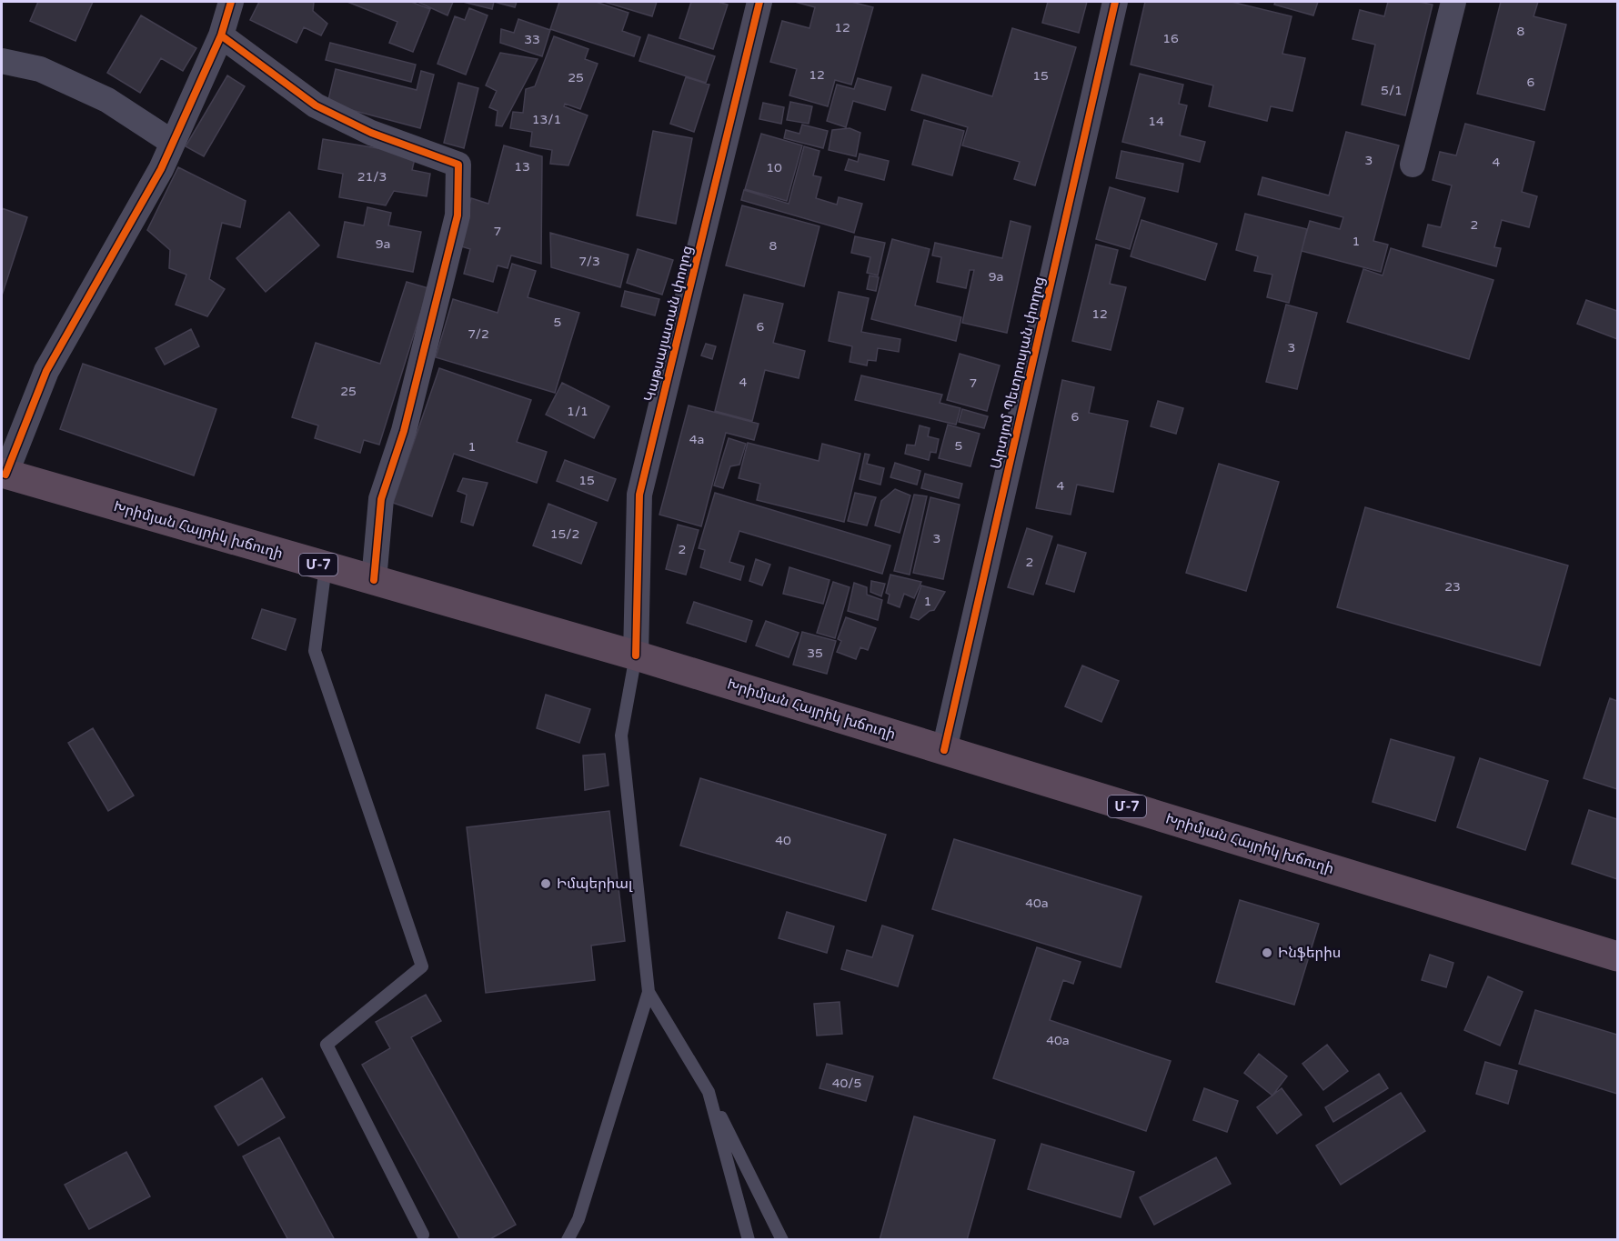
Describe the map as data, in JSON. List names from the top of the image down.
{
  "streets": {
    "highway": ["Խրիմյան Հայրիկ խճուղի", "Մ-7"],
    "street": ["Կաթսայատան փողոց", "Արտյոմ Պետրոսյան փողոց"]
  },
  "crossings": [
    ["Կաթսայատան փողոց", "Խրիմյան Հայրիկ խճուղի"],
    ["Արտյոմ Պետրոսյան փողոց", "Խրիմյան Հայրիկ խճուղի"]
  ],
  "places": ["Իմպերիալ", "Ինֆերիս"],
  "house_numbers": [
    "12",
    "8",
    "16",
    "33",
    "12",
    "15",
    "25",
    "6",
    "5/1",
    "13/1",
    "14",
    "3",
    "4",
    "13",
    "10",
    "21/3",
    "2",
    "7",
    "1",
    "9a",
    "8",
    "7/3",
    "9a",
    "12",
    "5",
    "6",
    "7/2",
    "3",
    "4",
    "7",
    "25",
    "1/1",
    "6",
    "4a",
    "5",
    "1",
    "15",
    "4",
    "15/2",
    "3",
    "2",
    "2",
    "23",
    "1",
    "35",
    "40",
    "40a",
    "40a",
    "40/5"
  ]
}
